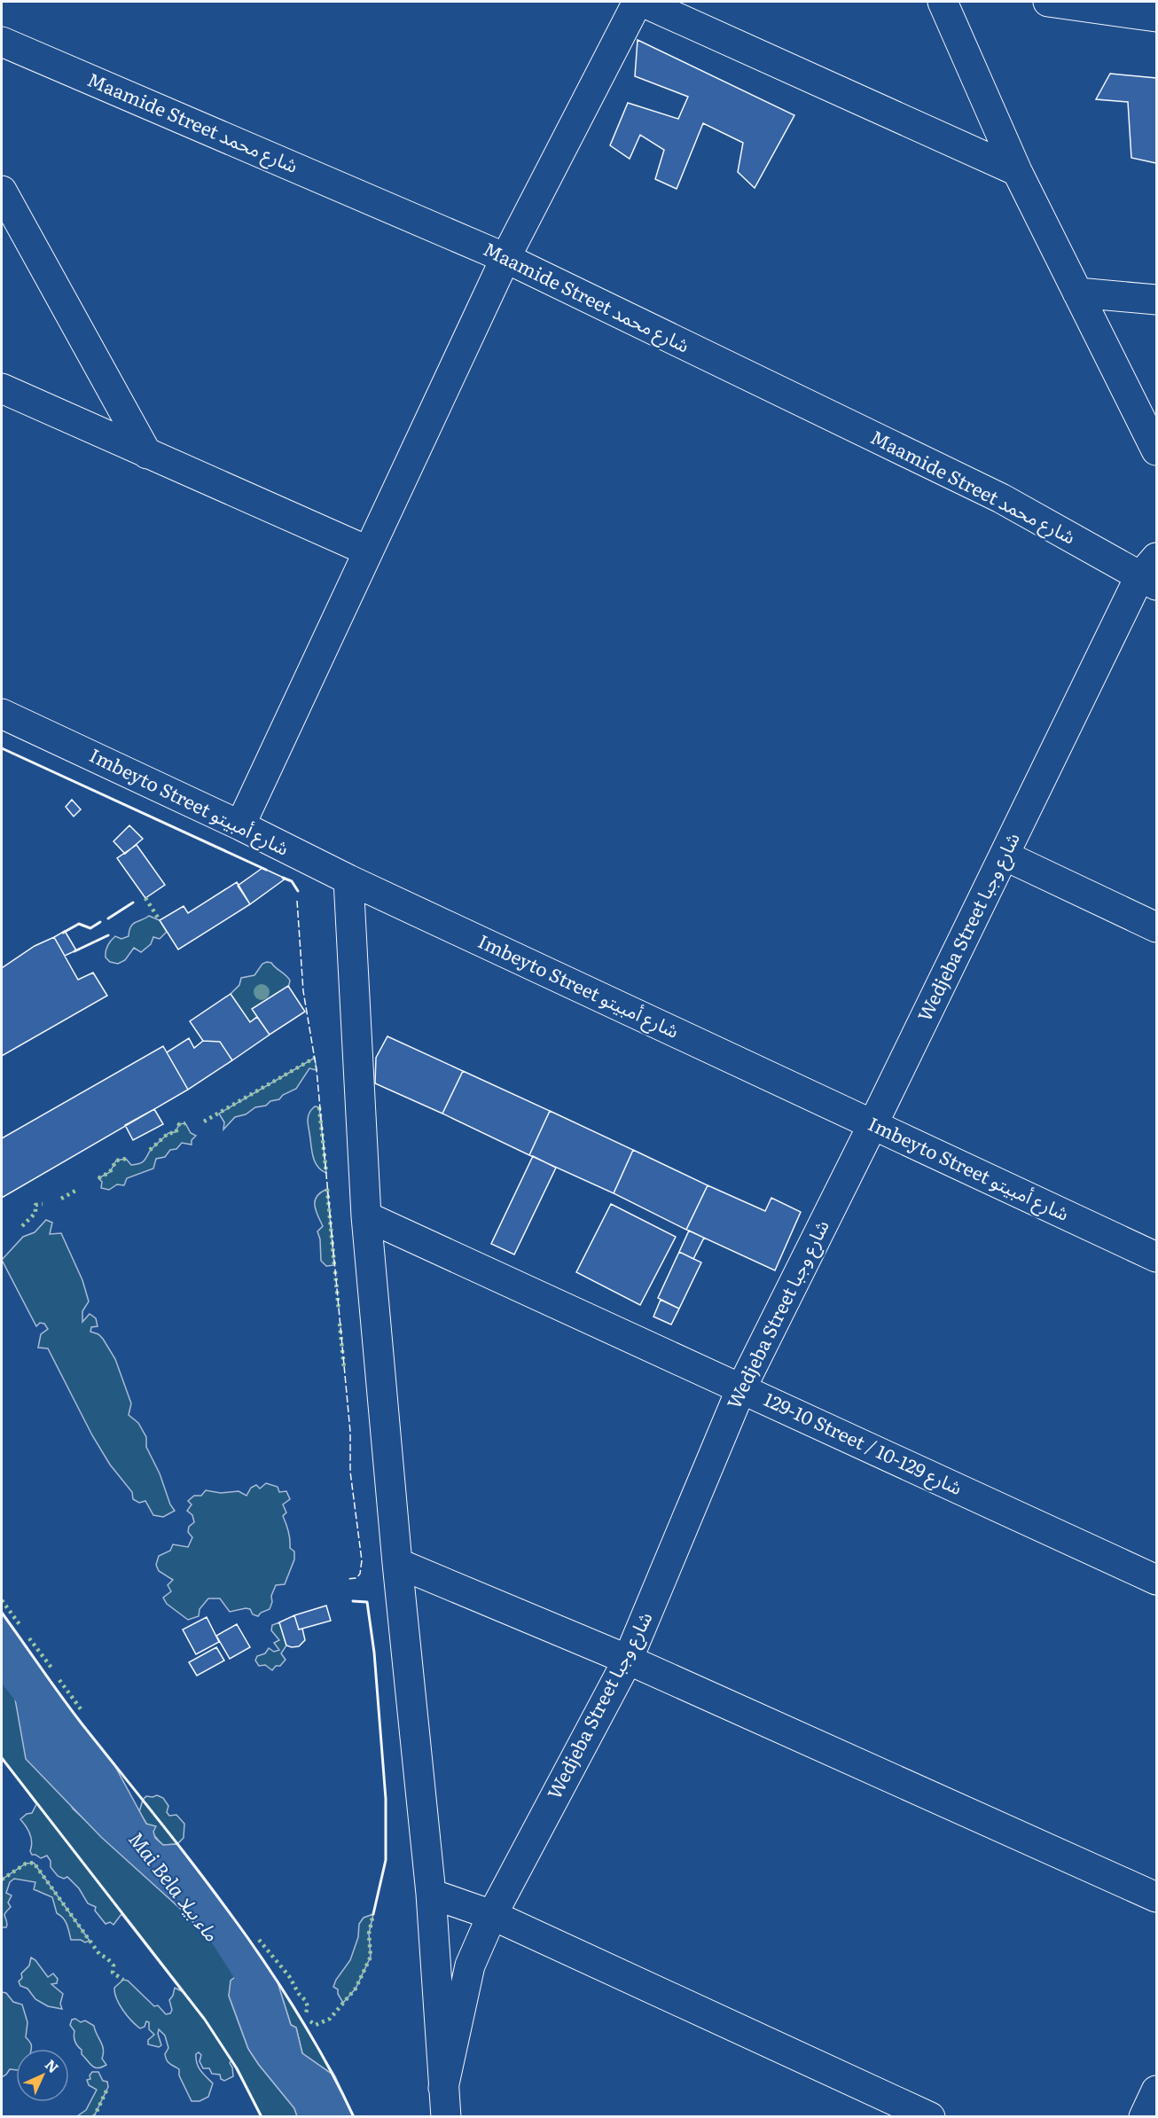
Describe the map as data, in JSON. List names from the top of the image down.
{
  "streets": {
    "street": [
      "Maamide Street شارع محمد",
      "Imbeyto Street شارع أمبيتو",
      "Wedjeba Street شارع وجبا",
      "129-10 Street / شارع 129-10"
    ]
  },
  "crossings": [
    ["Maamide Street شارع محمد", "Wedjeba Street شارع وجبا"],
    ["Imbeyto Street شارع أمبيتو", "Wedjeba Street شارع وجبا"],
    ["Wedjeba Street شارع وجبا", "129-10 Street / شارع 129-10"]
  ],
  "water": ["Mai Bela ماء بيلا"],
  "north": "top right"
}
